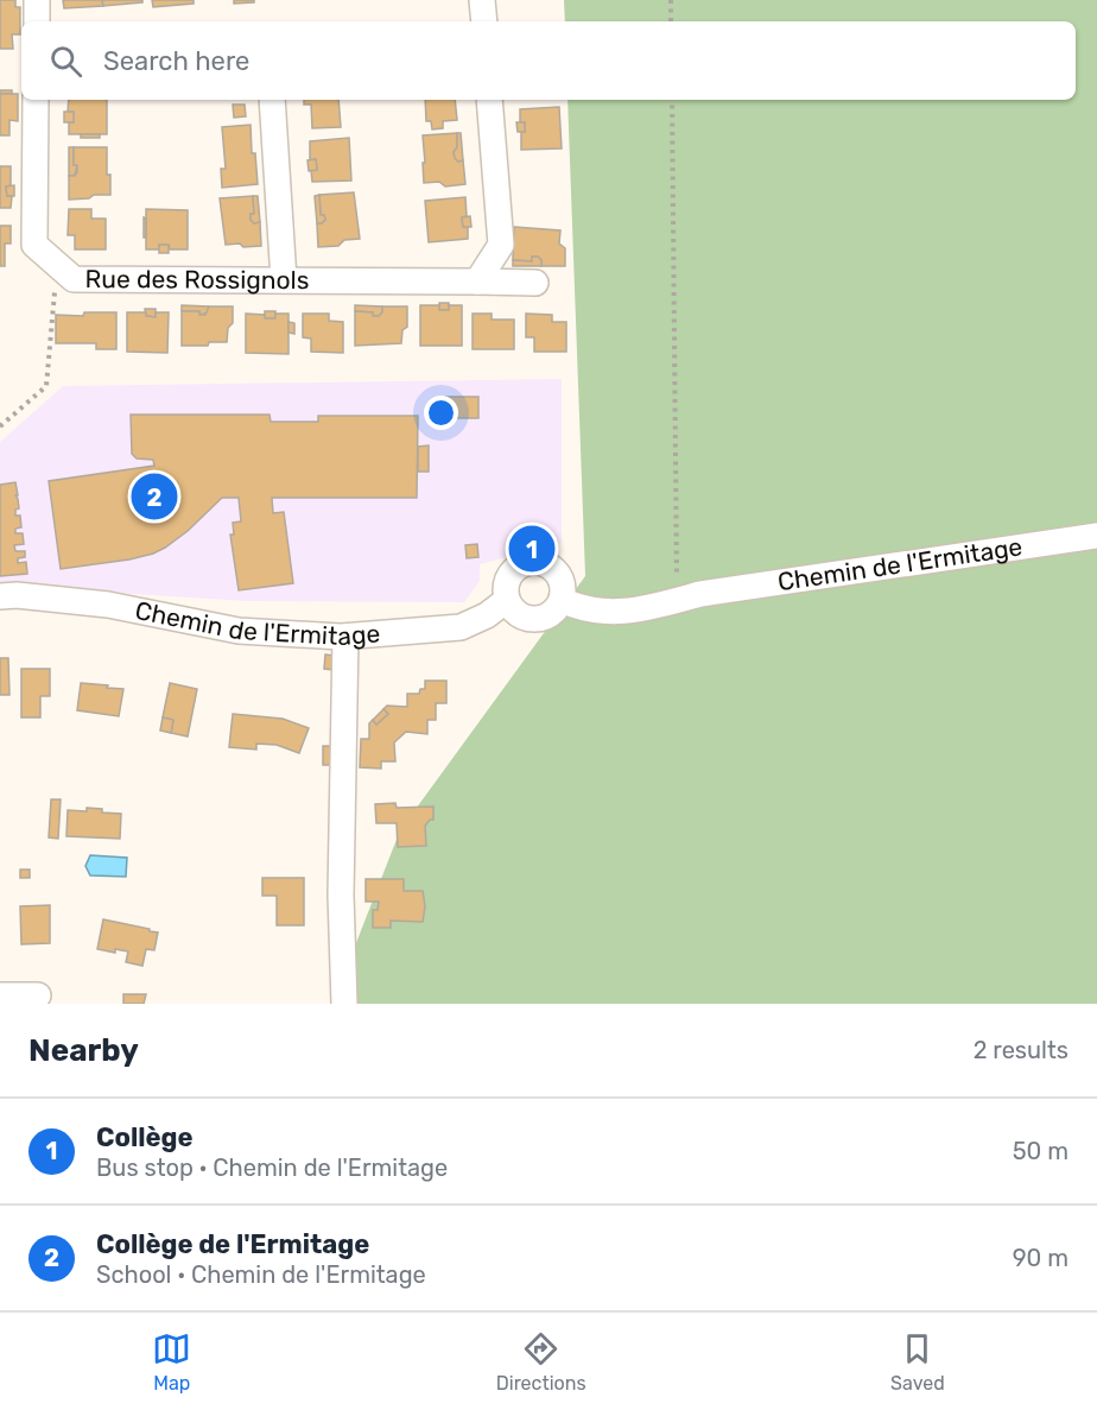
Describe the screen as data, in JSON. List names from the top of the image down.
{
  "streets": {
    "street": ["Rue des Rossignols", "Chemin de l'Ermitage"]
  },
  "page": {
    "search": "Search here",
    "pins": ["2", "1"],
    "heading": ["Nearby", "2 results"],
    "list": [
      {
        "mark": "1",
        "name": "Collège",
        "note": "Bus stop · Chemin de l'Ermitage",
        "value": "50 m"
      },
      {
        "mark": "2",
        "name": "Collège de l'Ermitage",
        "note": "School · Chemin de l'Ermitage",
        "value": "90 m"
      }
    ],
    "nav": ["Map", "Directions", "Saved"]
  }
}
